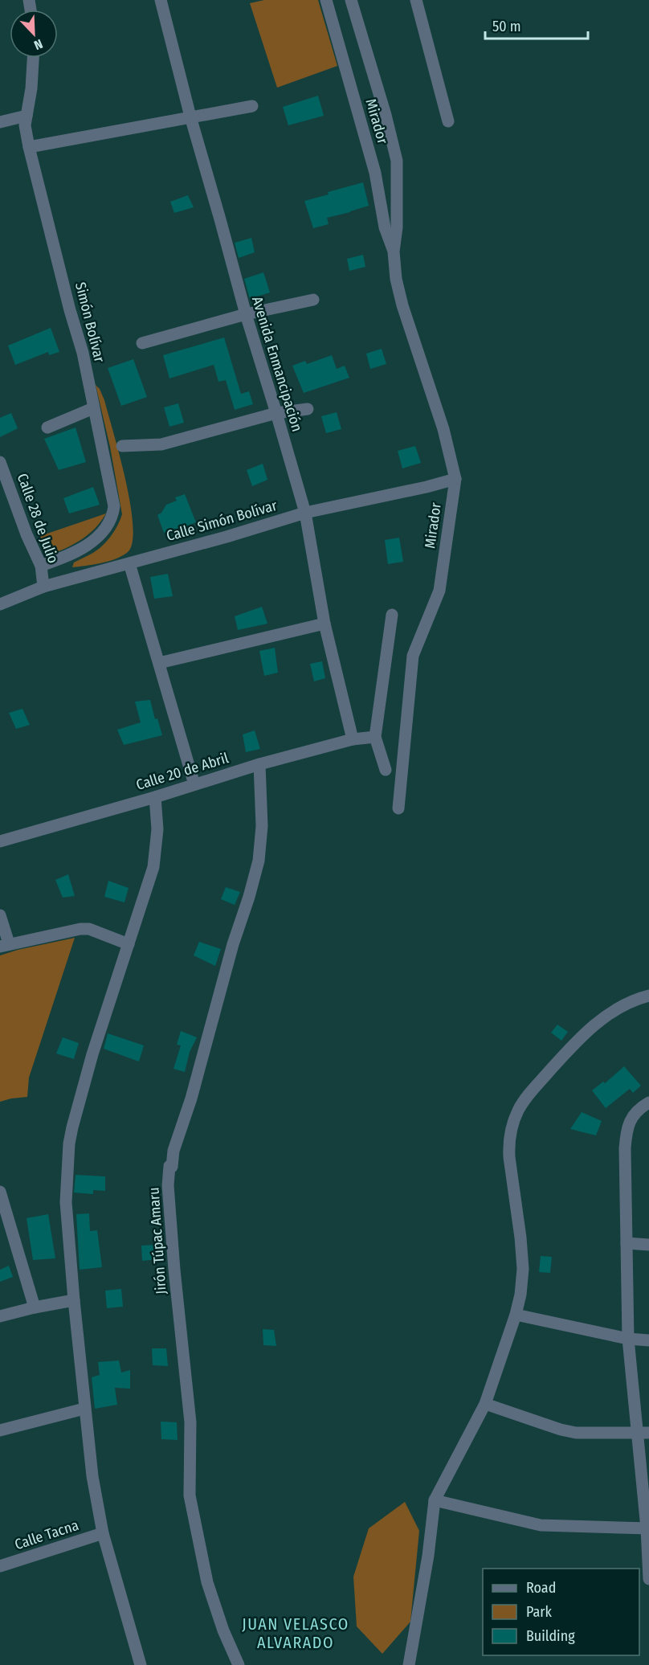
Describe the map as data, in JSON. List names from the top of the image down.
{
  "streets": {
    "street": [
      "Mirador",
      "Simón Bolívar",
      "Avenida Enmancipación",
      "Calle 28 de Julio",
      "Calle Simón Bolívar",
      "Calle 20 de Abril",
      "Jirón Túpac Amaru",
      "Calle Tacna"
    ]
  },
  "crossings": [
    ["Mirador", "Calle Simón Bolívar"],
    ["Simón Bolívar", "Calle 28 de Julio"],
    ["Avenida Enmancipación", "Calle Simón Bolívar"],
    ["Avenida Enmancipación", "Calle 20 de Abril"],
    ["Calle 28 de Julio", "Calle Simón Bolívar"],
    ["Calle 20 de Abril", "Jirón Túpac Amaru"]
  ],
  "districts": ["JUAN VELASCO ALVARADO"],
  "legend": ["Road", "Park", "Building"],
  "scale_bar": "50 m",
  "north": "bottom right"
}
